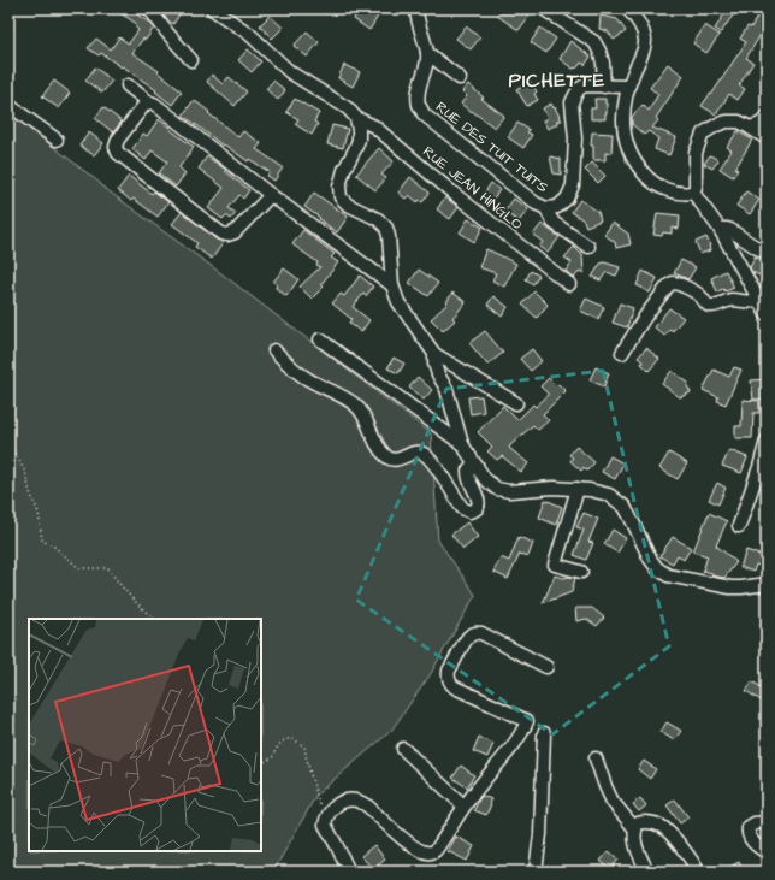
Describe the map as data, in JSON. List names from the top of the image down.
{
  "streets": {
    "street": ["RUE DES TUIT TUITS", "RUE JEAN HINGLO"]
  },
  "districts": ["PICHETTE"]
}
